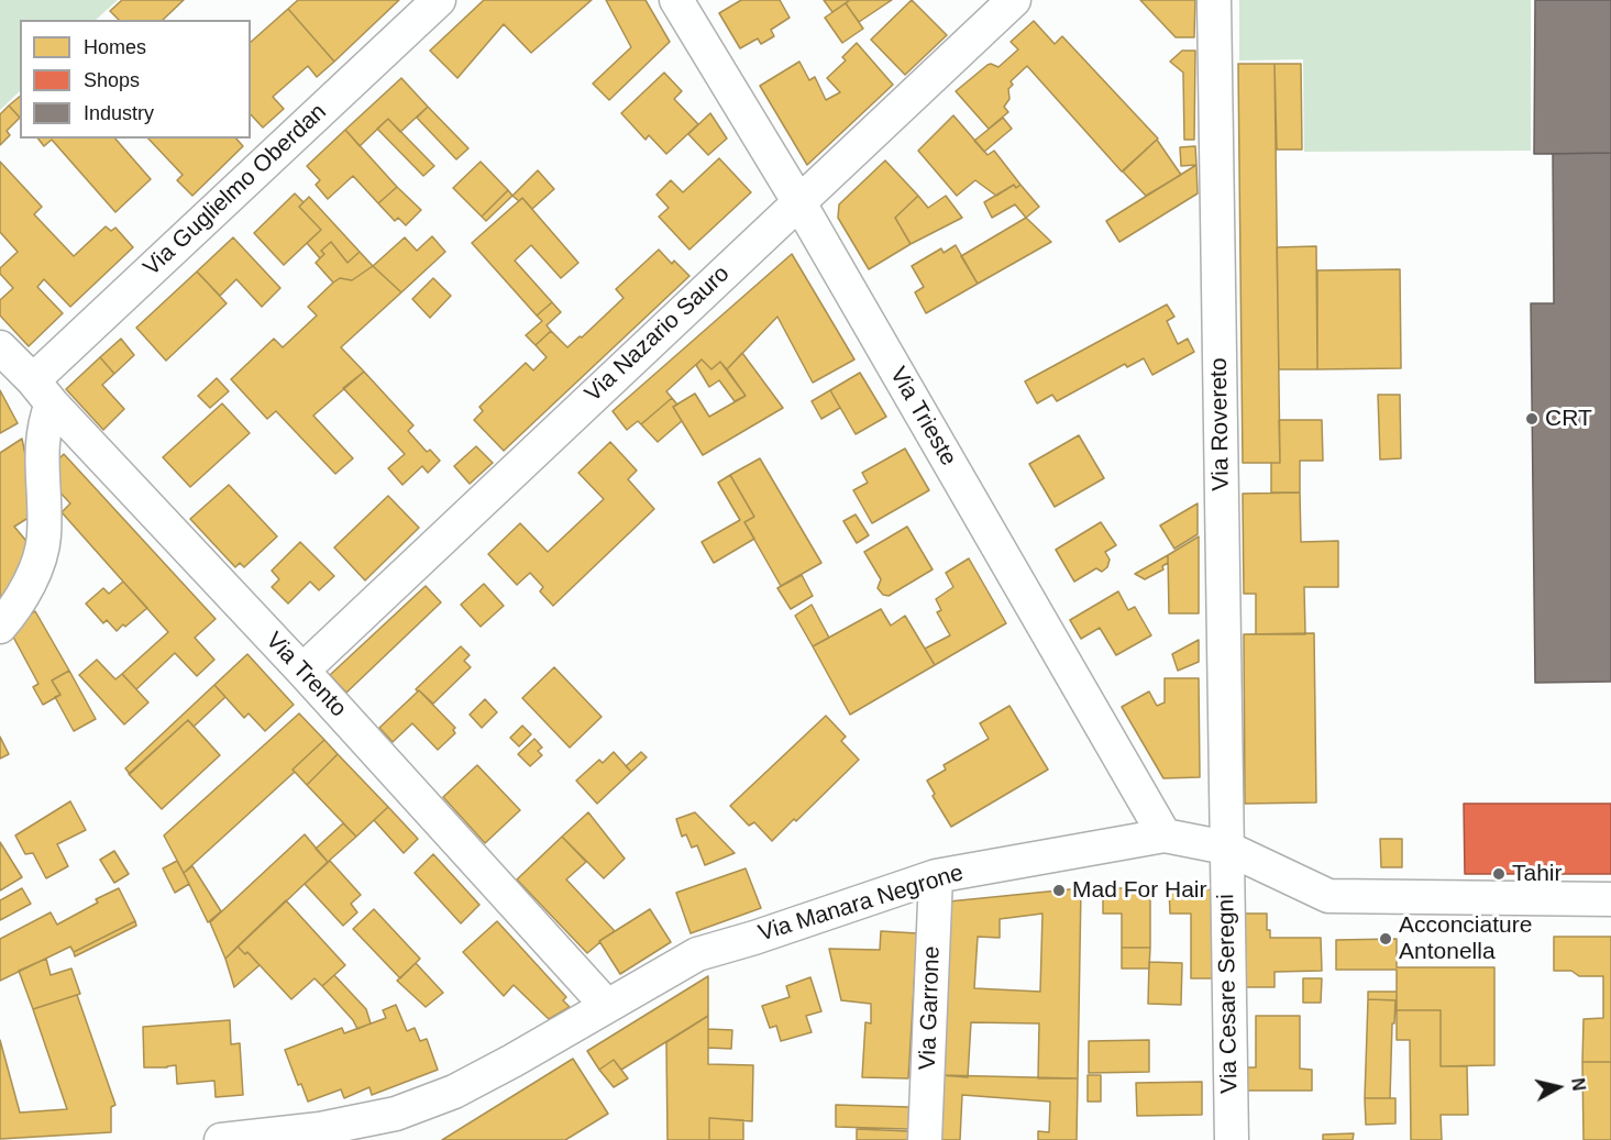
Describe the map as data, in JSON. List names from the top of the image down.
{
  "streets": {
    "street": [
      "Via Guglielmo Oberdan",
      "Via Nazario Sauro",
      "Via Trieste",
      "Via Rovereto",
      "Via Trento",
      "Via Manara Negrone",
      "Via Cesare Seregni",
      "Via Garrone"
    ]
  },
  "crossings": [
    ["Via Guglielmo Oberdan", "Via Trento"],
    ["Via Nazario Sauro", "Via Trieste"],
    ["Via Nazario Sauro", "Via Trento"],
    ["Via Trieste", "Via Manara Negrone"],
    ["Via Rovereto", "Via Manara Negrone"],
    ["Via Rovereto", "Via Cesare Seregni"],
    ["Via Trento", "Via Manara Negrone"],
    ["Via Manara Negrone", "Via Cesare Seregni"],
    ["Via Manara Negrone", "Via Garrone"]
  ],
  "places": [
    "CRT",
    "Tahir",
    "Mad For Hair",
    "Acconciature Antonella"
  ],
  "legend": ["Homes", "Shops", "Industry"],
  "north": "right"
}
